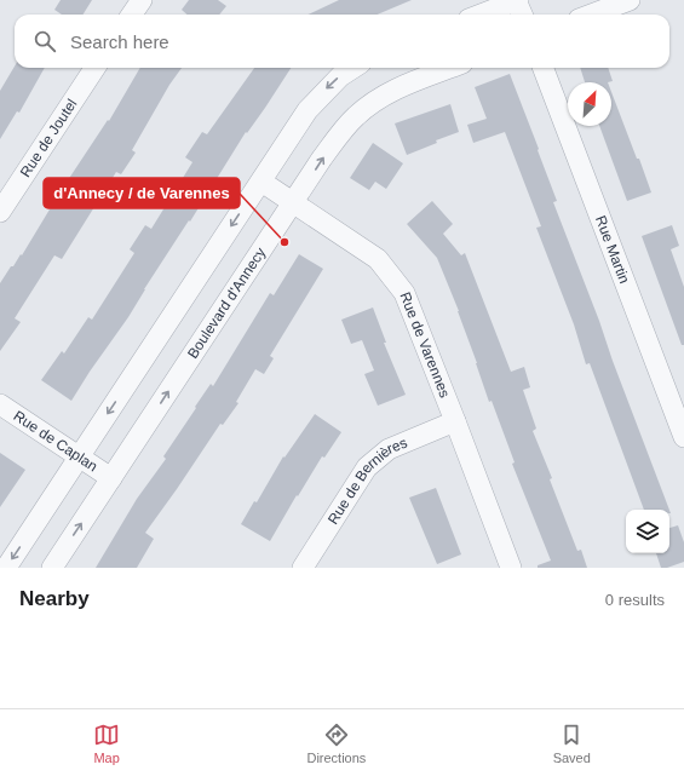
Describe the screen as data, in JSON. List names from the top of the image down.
{
  "streets": {
    "street": [
      "Rue de Joutel",
      "Rue Martin",
      "Boulevard d'Annecy",
      "Rue de Varennes",
      "Rue de Caplan",
      "Rue de Bernières"
    ]
  },
  "crossings": [
    ["Boulevard d'Annecy", "Rue de Varennes"],
    ["Boulevard d'Annecy", "Rue de Caplan"],
    ["Rue de Varennes", "Rue de Bernières"]
  ],
  "places": ["d'Annecy / de Varennes"],
  "north": "top right",
  "page": {
    "search": "Search here",
    "heading": ["Nearby", "0 results"],
    "nav": ["Map", "Directions", "Saved"]
  }
}
